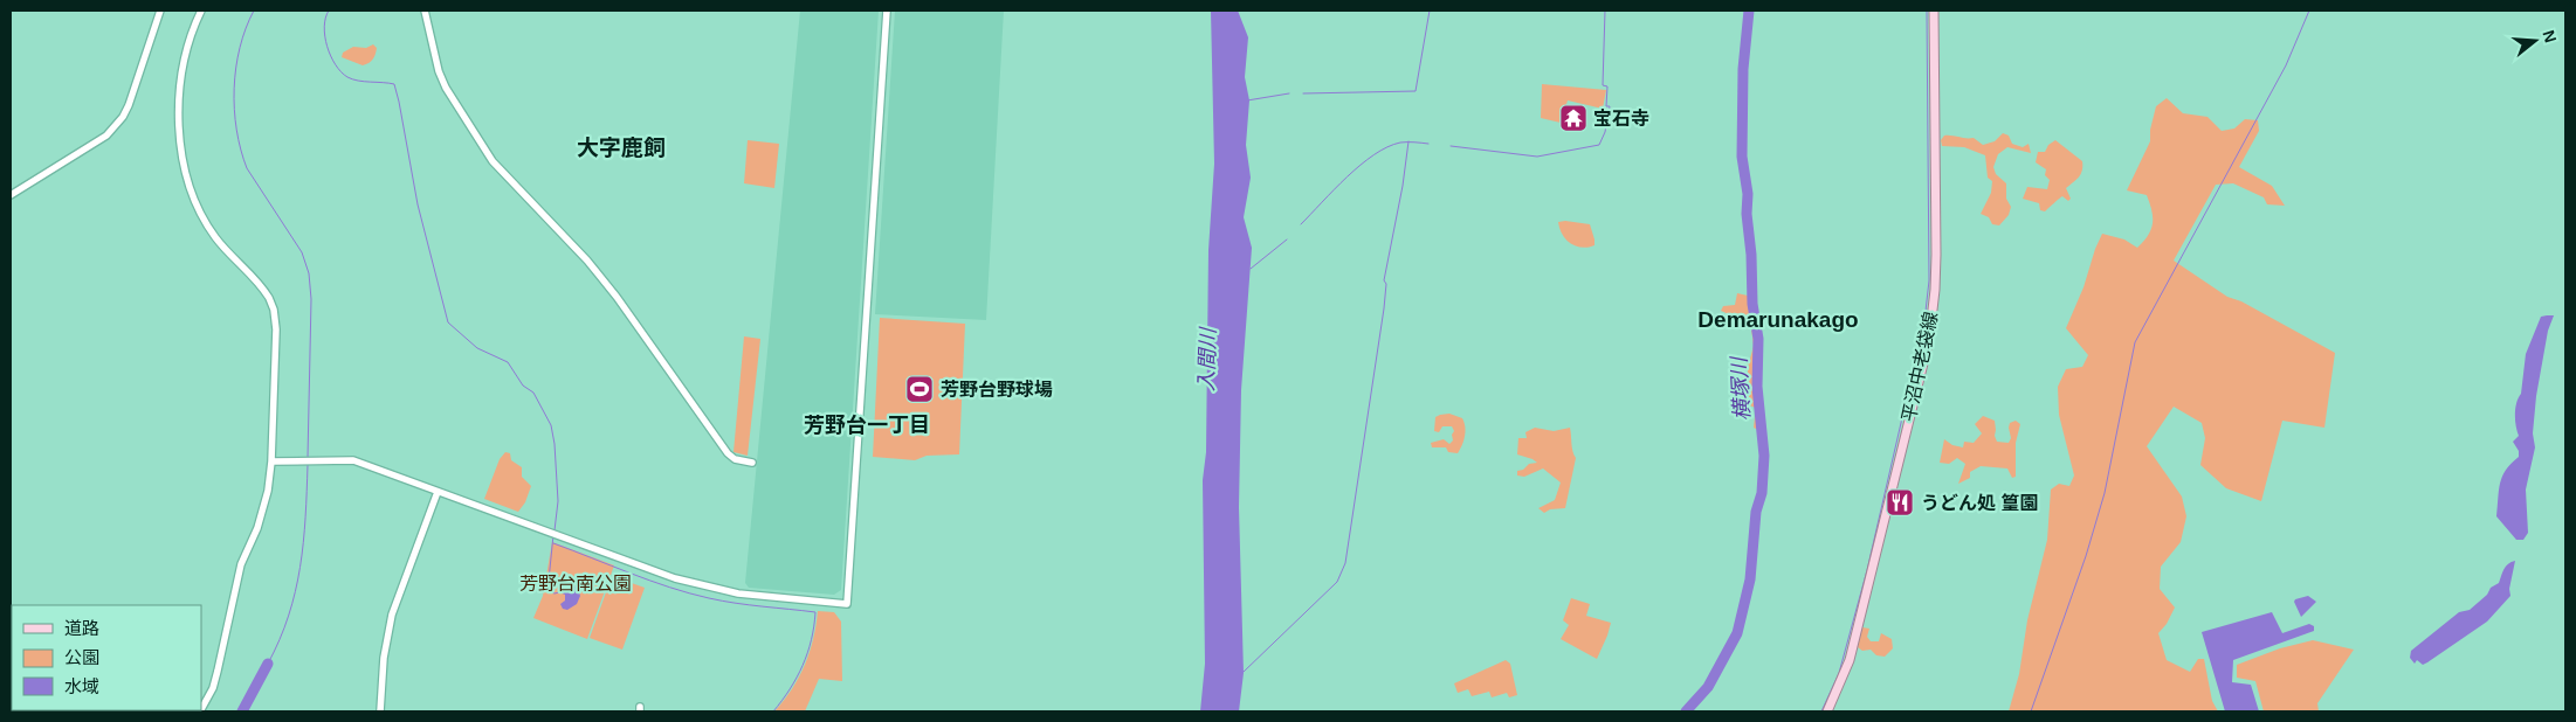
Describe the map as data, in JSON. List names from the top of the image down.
{
  "streets": {
    "main road": ["平沼中老袋線"]
  },
  "districts": ["大字鹿飼", "Demarunakago", "芳野台一丁目"],
  "water": ["入間川", "横塚川"],
  "parks": ["芳野台南公園"],
  "places": {
    "temple": ["宝石寺"],
    "sports": ["芳野台野球場"],
    "restaurant": ["うどん処 篁園"]
  },
  "legend": ["道路", "公園", "水域"],
  "north": "right"
}
